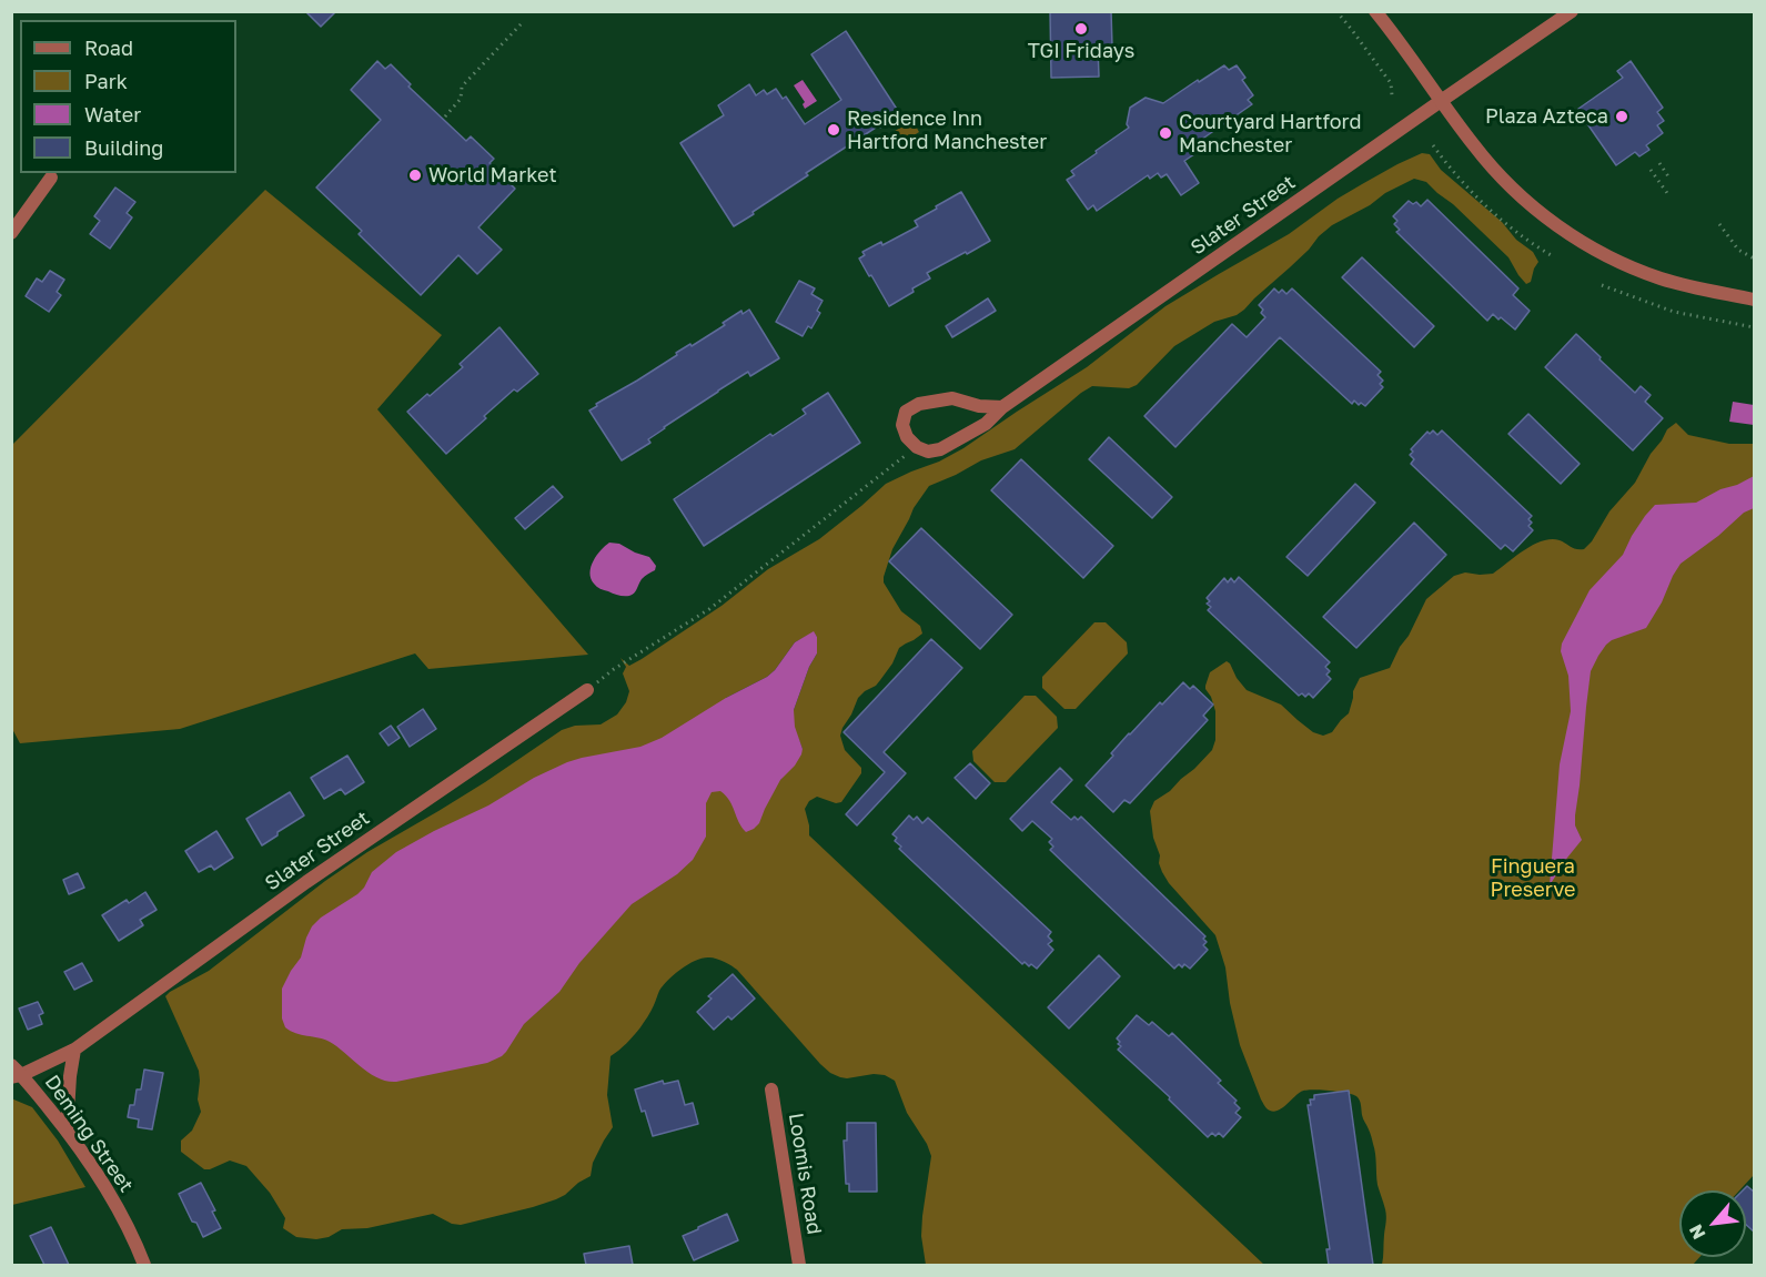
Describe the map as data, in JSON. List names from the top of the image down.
{
  "streets": {
    "street": ["Slater Street", "Deming Street", "Loomis Road"]
  },
  "crossings": [
    ["Slater Street", "Deming Street"]
  ],
  "parks": ["Finguera Preserve"],
  "places": [
    "TGI Fridays",
    "Plaza Azteca",
    "Residence Inn Hartford Manchester",
    "Courtyard Hartford Manchester",
    "World Market"
  ],
  "legend": [
    "Road",
    "Park",
    "Water",
    "Building"
  ],
  "north": "bottom left"
}
